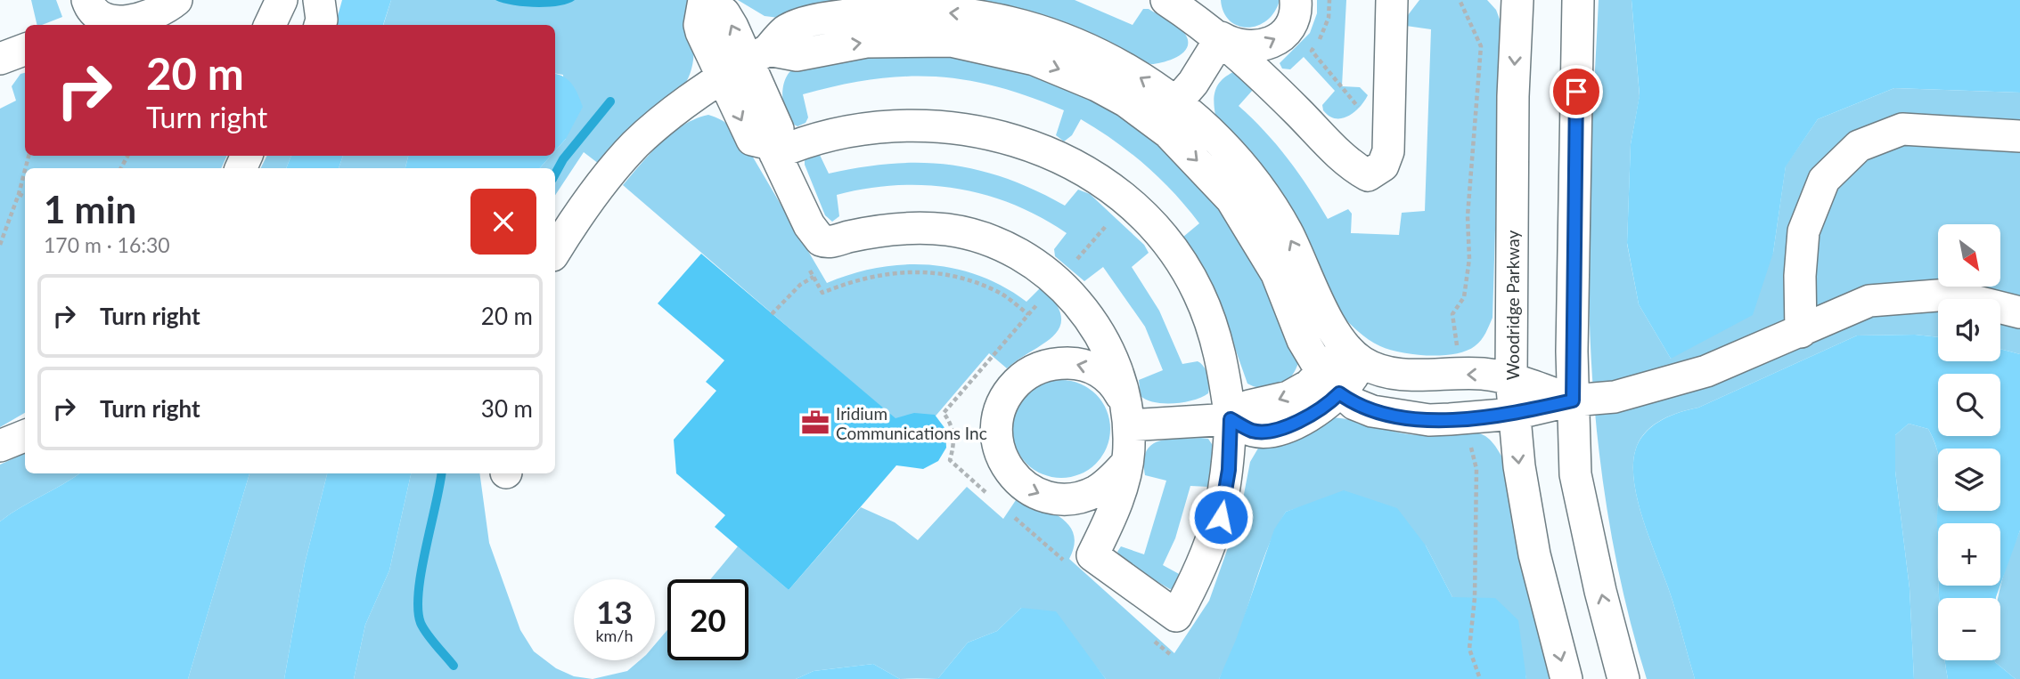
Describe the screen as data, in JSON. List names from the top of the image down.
{
  "streets": {
    "street": ["Woodridge Parkway"]
  },
  "places": {
    "office": ["Iridium Communications Inc"]
  },
  "north": "bottom right",
  "page": {
    "turn": ["20 m", "Turn right"],
    "heading": ["1 min", "170 m · 16:30"],
    "map_buttons": ["+", "−"],
    "list": [
      {
        "name": "Turn right",
        "value": "20 m"
      },
      {
        "name": "Turn right",
        "value": "30 m"
      }
    ],
    "speed": "13 km/h",
    "limit": "20"
  }
}
